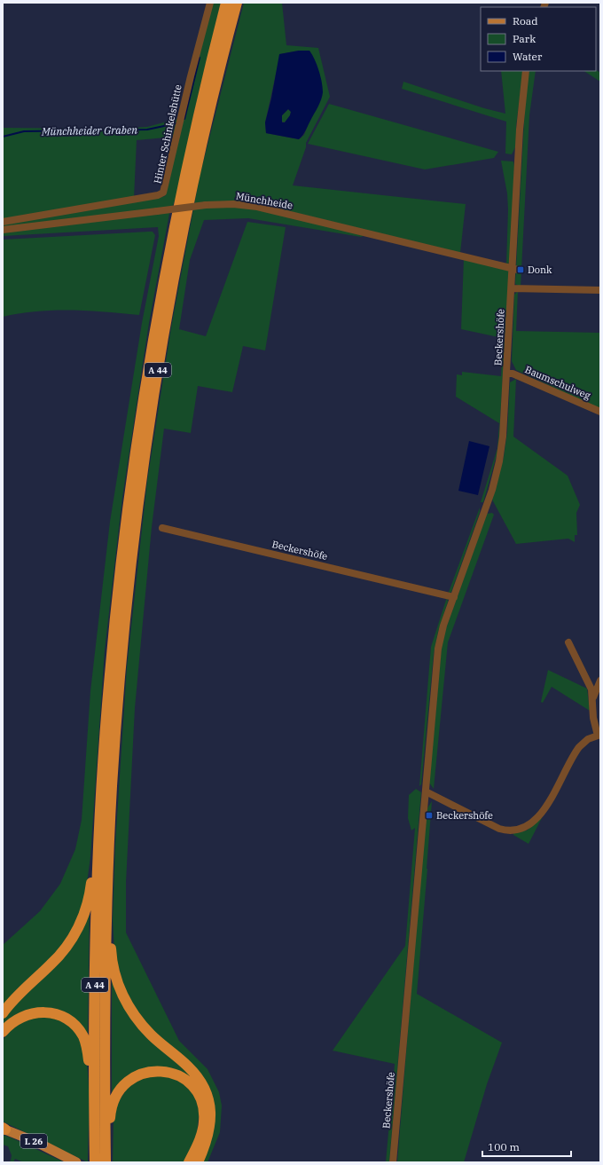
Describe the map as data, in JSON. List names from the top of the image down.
{
  "streets": {
    "highway": ["A 44"],
    "main road": ["L 26"],
    "street": [
      "Hinter Schinkelshütte",
      "Münchheide",
      "Beckershöfe",
      "Baumschulweg"
    ]
  },
  "crossings": [
    ["Münchheide", "Beckershöfe"],
    ["Beckershöfe", "Baumschulweg"]
  ],
  "water": ["Münchheider Graben"],
  "places": {
    "transit": ["Donk", "Beckershöfe"]
  },
  "legend": ["Road", "Park", "Water"],
  "scale_bar": "100 m"
}
